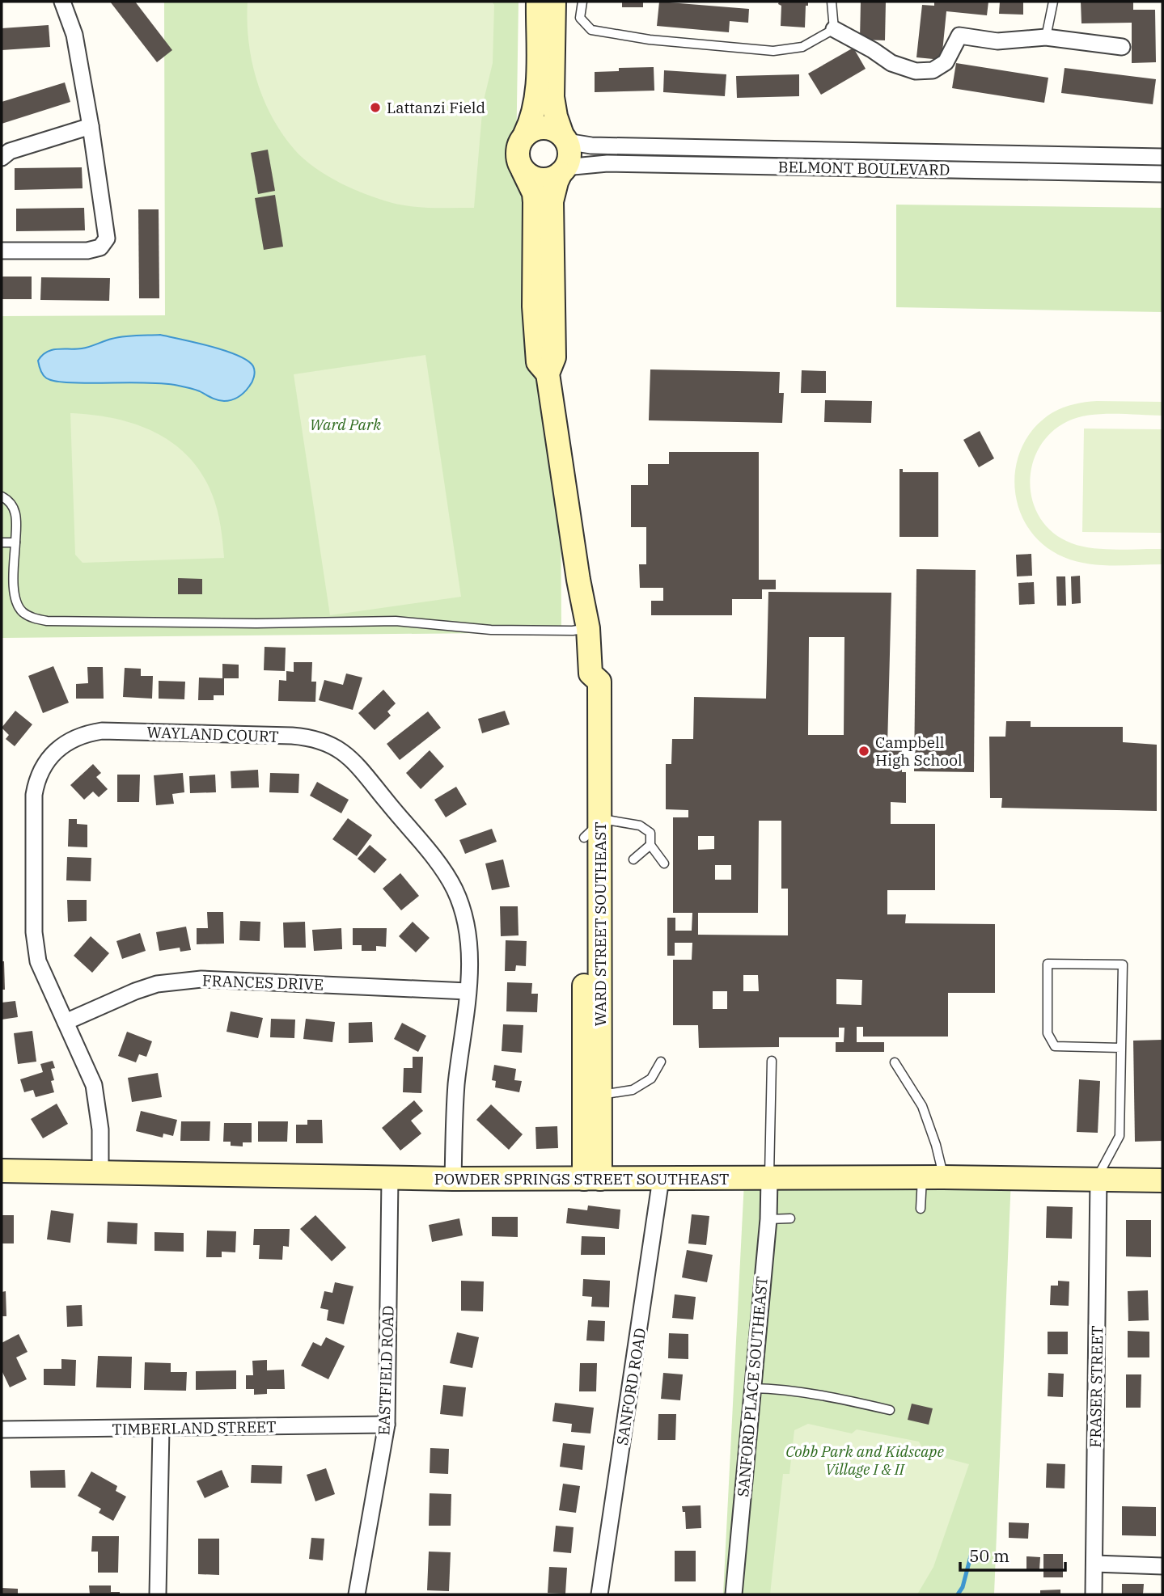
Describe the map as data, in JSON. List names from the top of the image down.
{
  "streets": {
    "street": [
      "BELMONT BOULEVARD",
      "WAYLAND COURT",
      "WARD STREET SOUTHEAST",
      "FRANCES DRIVE",
      "POWDER SPRINGS STREET SOUTHEAST",
      "EASTFIELD ROAD",
      "SANFORD ROAD",
      "SANFORD PLACE SOUTHEAST",
      "FRASER STREET",
      "TIMBERLAND STREET"
    ]
  },
  "crossings": [
    ["BELMONT BOULEVARD", "WARD STREET SOUTHEAST"],
    ["WAYLAND COURT", "FRANCES DRIVE"],
    ["WAYLAND COURT", "POWDER SPRINGS STREET SOUTHEAST"],
    ["WARD STREET SOUTHEAST", "POWDER SPRINGS STREET SOUTHEAST"],
    ["POWDER SPRINGS STREET SOUTHEAST", "EASTFIELD ROAD"],
    ["POWDER SPRINGS STREET SOUTHEAST", "SANFORD ROAD"],
    ["POWDER SPRINGS STREET SOUTHEAST", "SANFORD PLACE SOUTHEAST"],
    ["POWDER SPRINGS STREET SOUTHEAST", "FRASER STREET"],
    ["EASTFIELD ROAD", "TIMBERLAND STREET"]
  ],
  "parks": ["Ward Park", "Cobb Park and Kidscape Village I & II"],
  "places": ["Lattanzi Field", "Campbell High School"],
  "scale_bar": "50 m"
}
